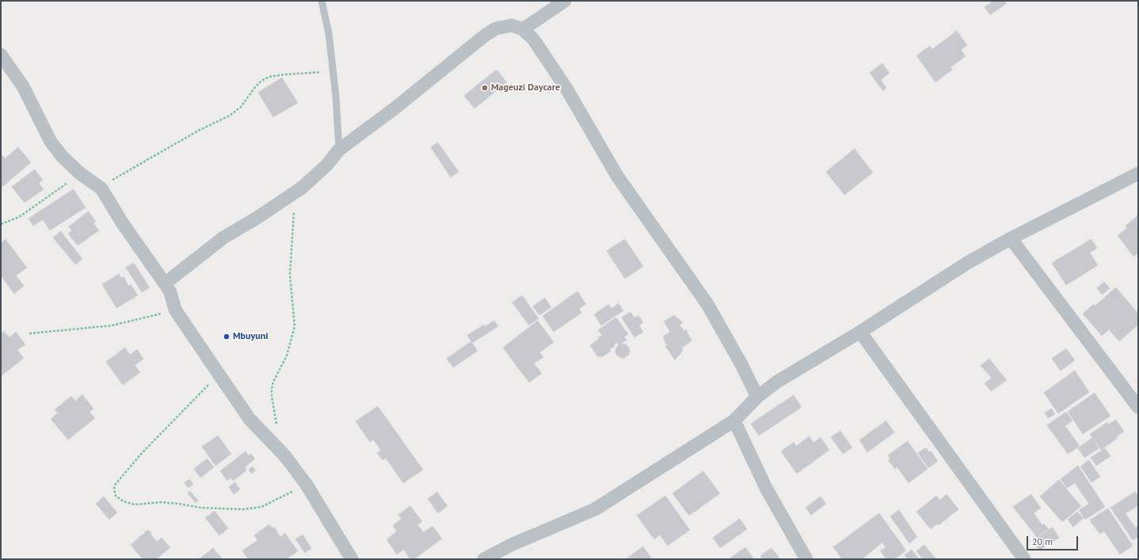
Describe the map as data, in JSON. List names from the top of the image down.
{
  "places": ["Mageuzi Daycare", "Mbuyuni"],
  "scale_bar": "20 m"
}
